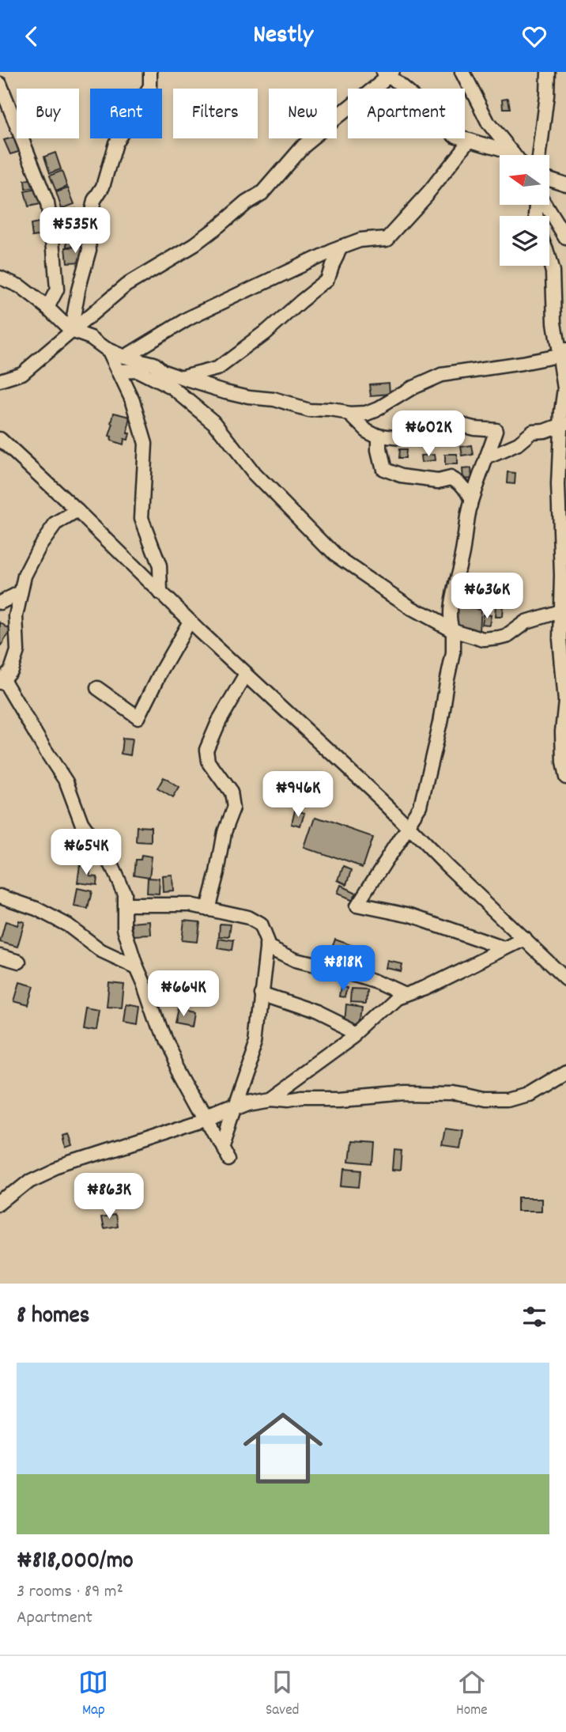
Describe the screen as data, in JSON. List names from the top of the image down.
{
  "north": "left",
  "page": {
    "header": "Nestly",
    "chip": [
      "Buy",
      "Rent",
      "Filters",
      "New",
      "Apartment"
    ],
    "price": [
      "₦535K",
      "₦602K",
      "₦636K",
      "₦946K",
      "₦654K",
      "₦818K",
      "₦664K",
      "₦863K"
    ],
    "heading": "8 homes",
    "list": [
      {
        "name": "₦818,000/mo",
        "note": "3 rooms · 89 m² · Apartment"
      }
    ],
    "tabs": ["Map", "Saved", "Home"]
  }
}
